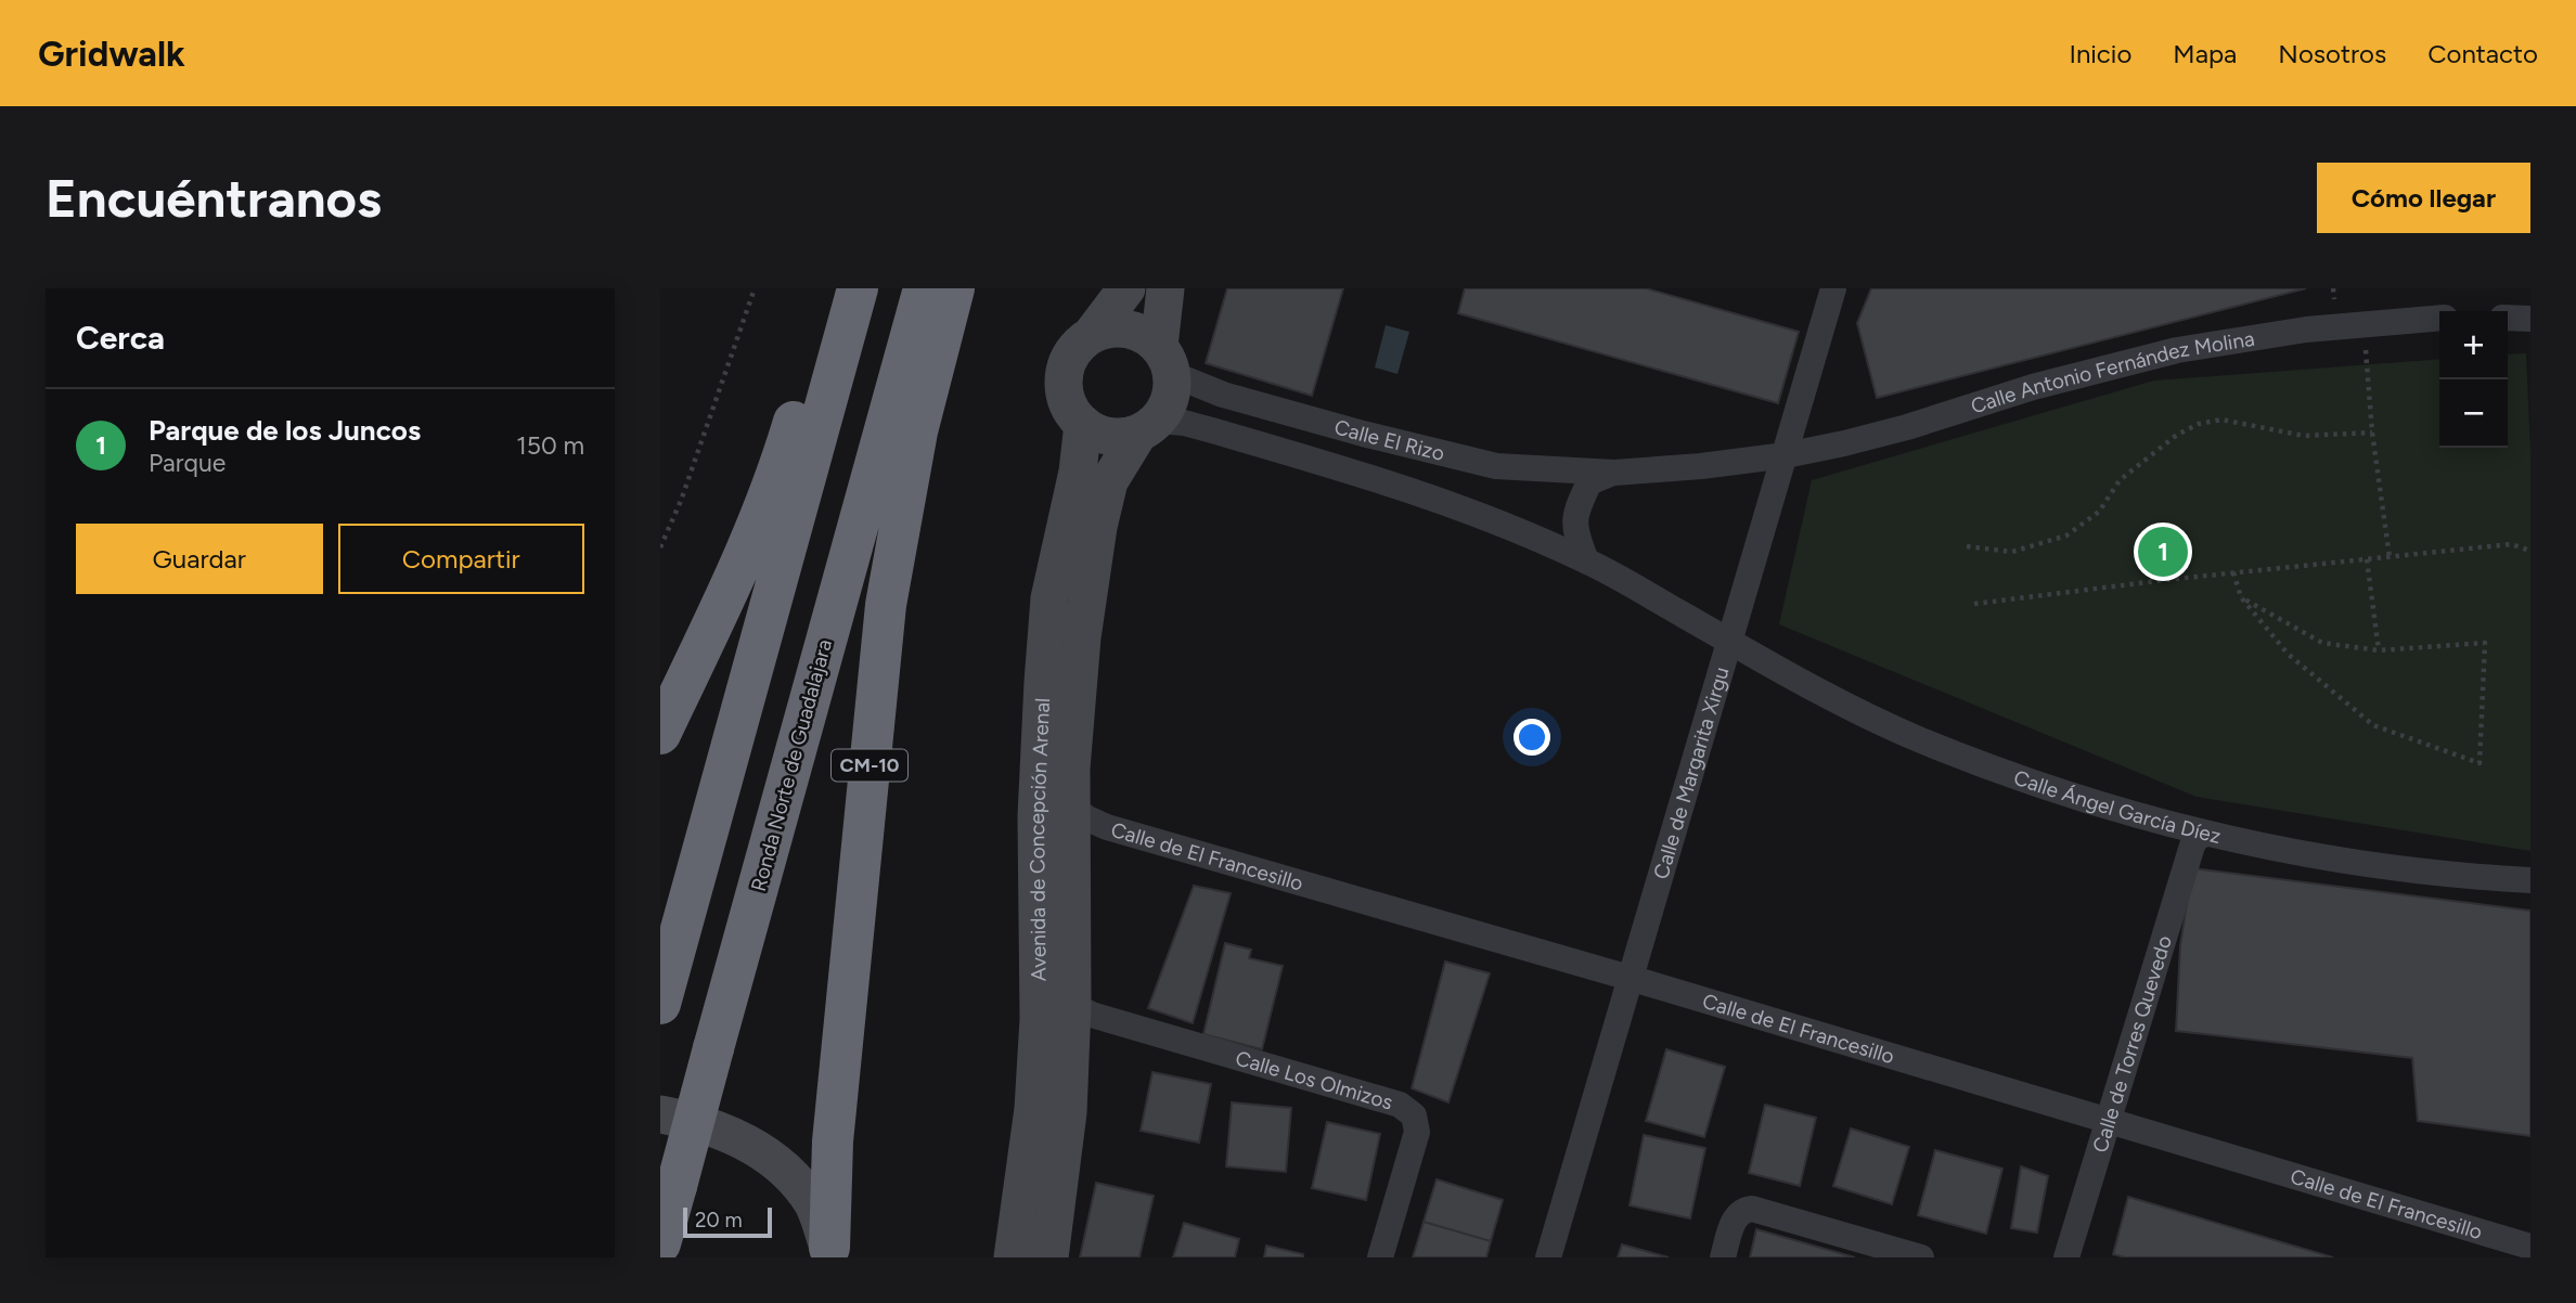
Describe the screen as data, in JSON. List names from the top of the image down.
{
  "streets": {
    "highway": ["Ronda Norte de Guadalajara", "CM-10"],
    "street": [
      "Calle Antonio Fernández Molina",
      "Calle El Rizo",
      "Calle de Margarita Xirgu",
      "Calle Ángel García Díez",
      "Avenida de Concepción Arenal",
      "Calle de El Francesillo",
      "Calle de Torres Quevedo",
      "Calle Los Olmizos"
    ]
  },
  "crossings": [
    ["Calle Antonio Fernández Molina", "Calle El Rizo"],
    ["Calle Antonio Fernández Molina", "Calle de Margarita Xirgu"],
    ["Calle El Rizo", "Calle de Margarita Xirgu"],
    ["Calle El Rizo", "Calle Ángel García Díez"],
    ["Calle El Rizo", "Avenida de Concepción Arenal"],
    ["Calle de Margarita Xirgu", "Calle Ángel García Díez"],
    ["Calle de Margarita Xirgu", "Calle de El Francesillo"],
    ["Calle Ángel García Díez", "Calle de Torres Quevedo"],
    ["Avenida de Concepción Arenal", "Calle de El Francesillo"],
    ["Avenida de Concepción Arenal", "Calle Los Olmizos"],
    ["Calle de El Francesillo", "Calle de Torres Quevedo"]
  ],
  "scale_bar": "20 m",
  "page": {
    "header": "Gridwalk",
    "nav": [
      "Inicio",
      "Mapa",
      "Nosotros",
      "Contacto"
    ],
    "buttons": [
      "Cómo llegar",
      ["Guardar", "Compartir"]
    ],
    "title": "Encuéntranos",
    "heading": "Cerca",
    "map_buttons": ["+", "−"],
    "list": [
      {
        "mark": "1",
        "name": "Parque de los Juncos",
        "note": "Parque",
        "value": "150 m"
      }
    ],
    "pins": "1",
    "scale": "20 m"
  }
}
